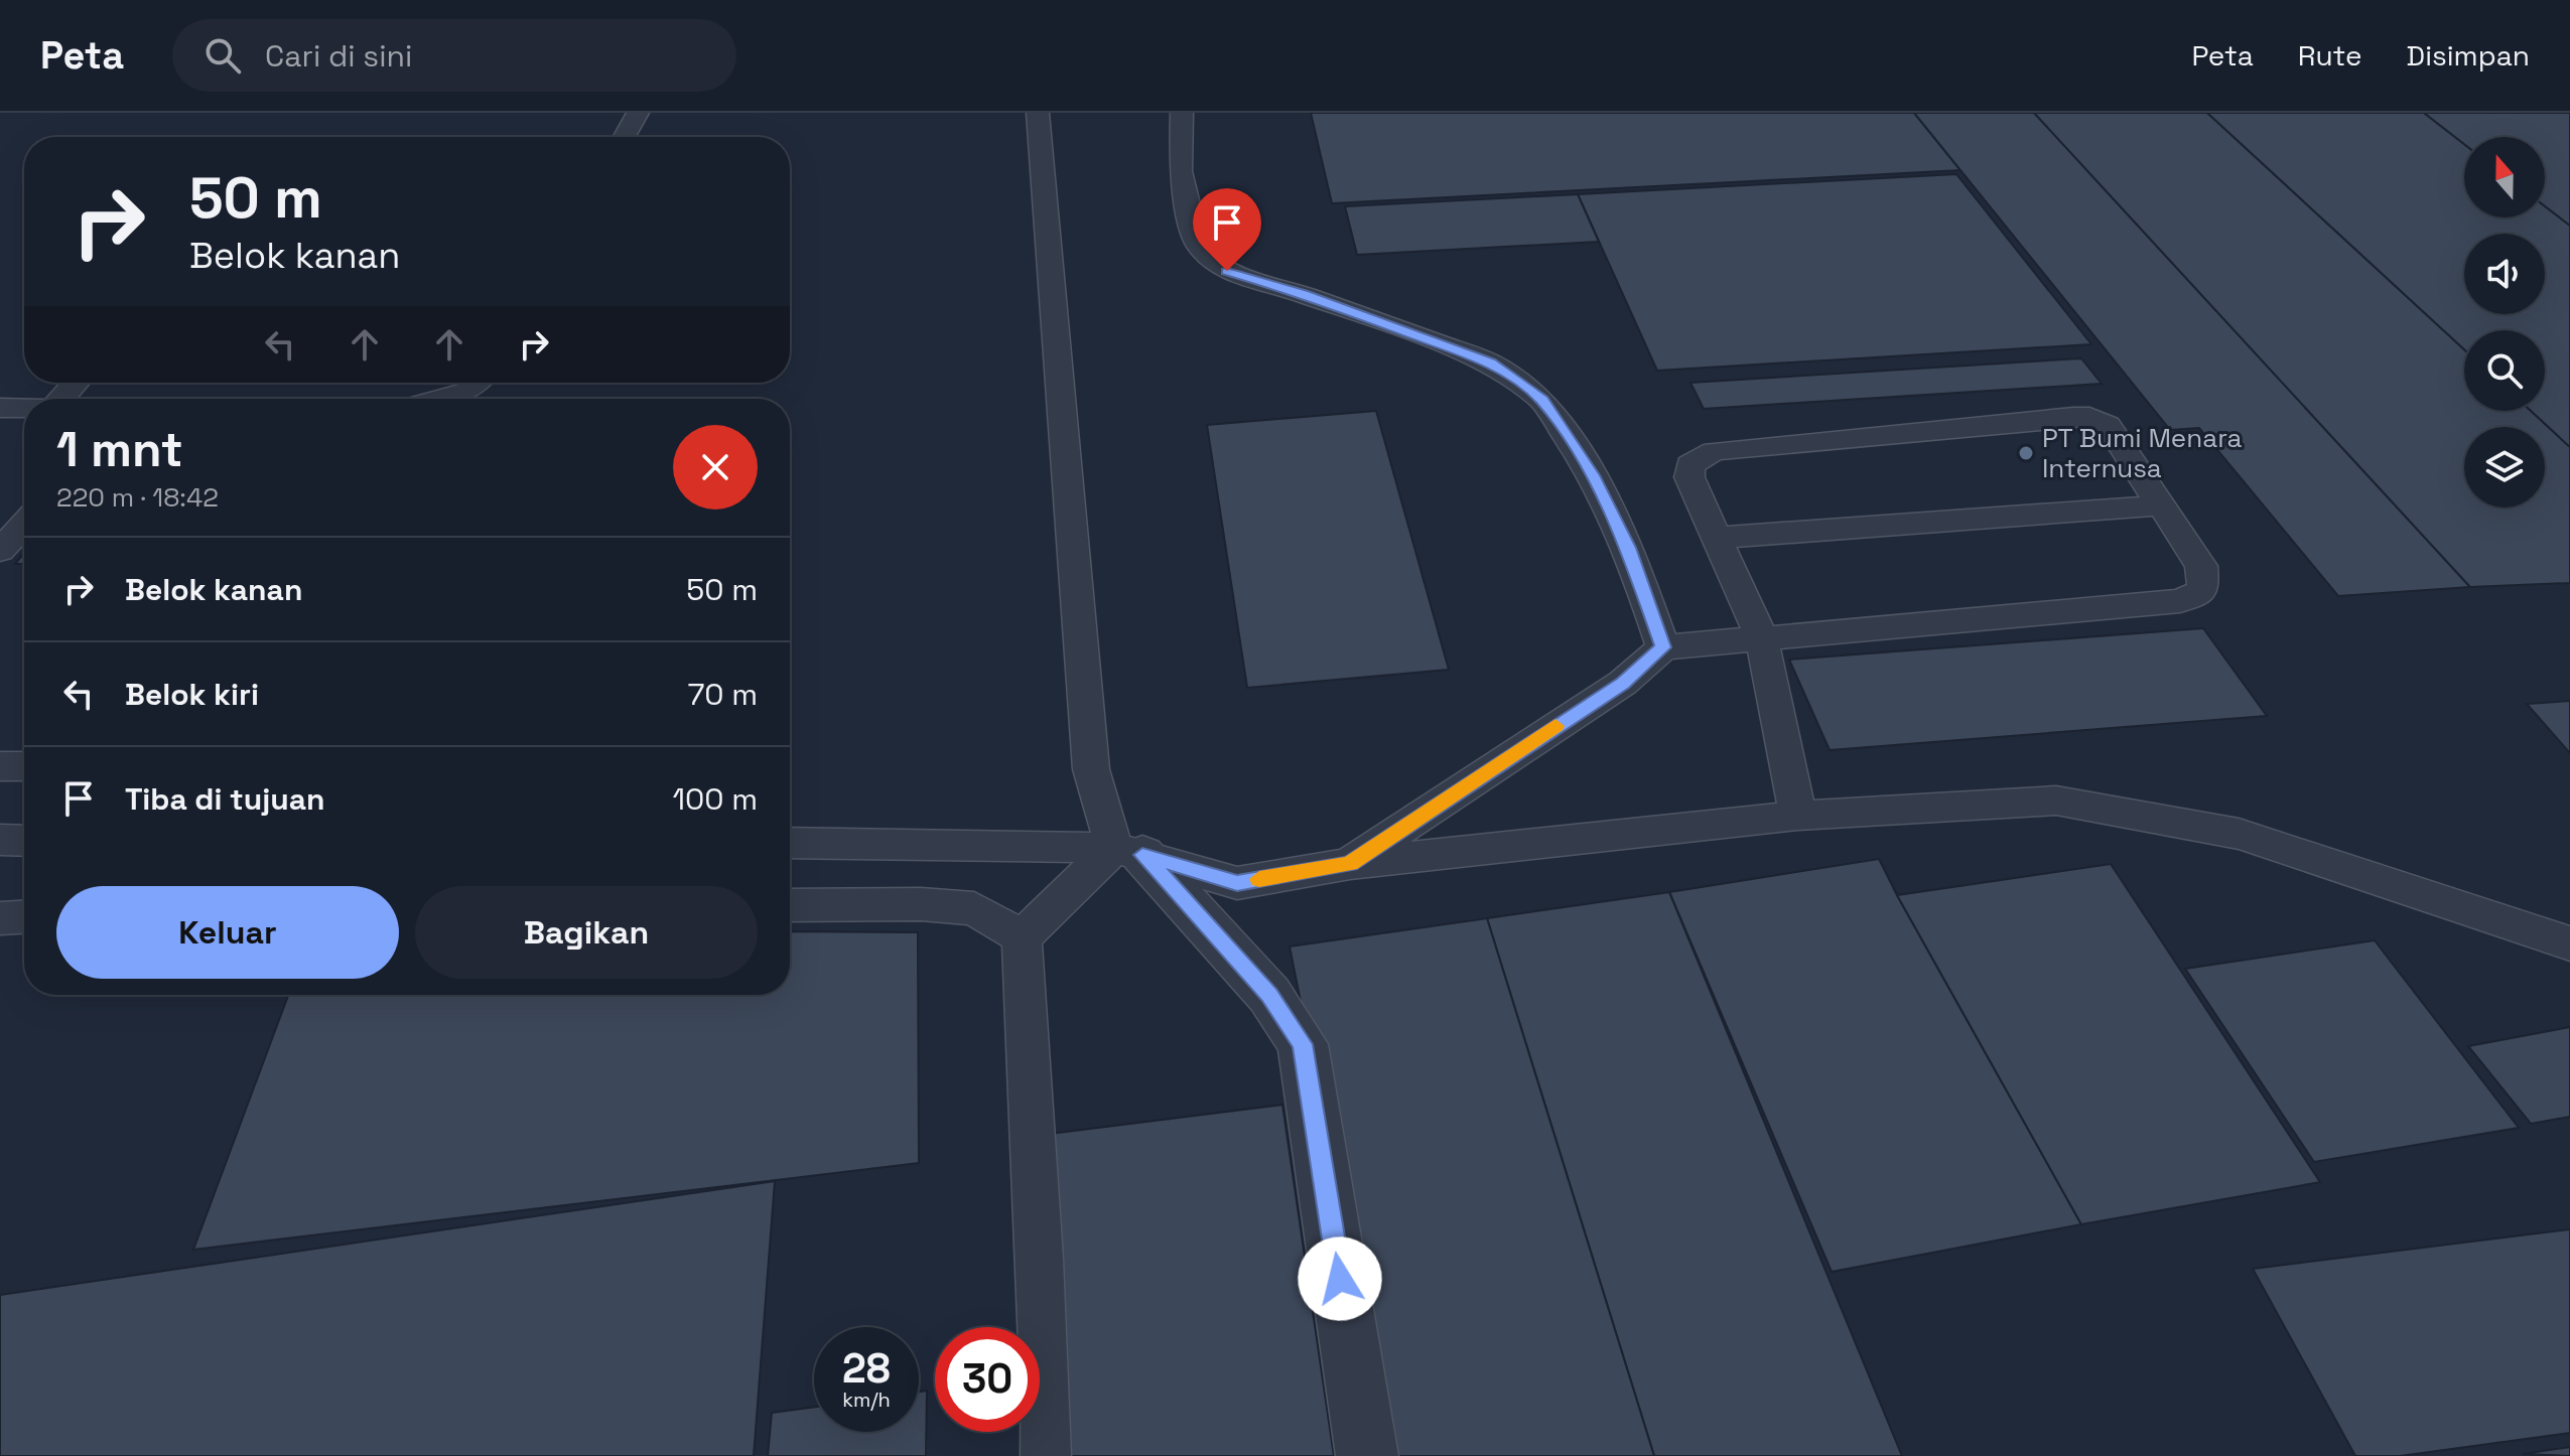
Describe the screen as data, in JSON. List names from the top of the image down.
{
  "places": ["PT Bumi Menara Internusa"],
  "north": "top",
  "page": {
    "header": "Peta",
    "search": "Cari di sini",
    "nav": ["Peta", "Rute", "Disimpan"],
    "turn": ["50 m", "Belok kanan"],
    "heading": ["1 mnt", "220 m · 18:42"],
    "list": [
      {
        "name": "Belok kanan",
        "value": "50 m"
      },
      {
        "name": "Belok kiri",
        "value": "70 m"
      },
      {
        "name": "Tiba di tujuan",
        "value": "100 m"
      }
    ],
    "buttons": ["Keluar", "Bagikan"],
    "speed": "28 km/h",
    "limit": "30"
  }
}
